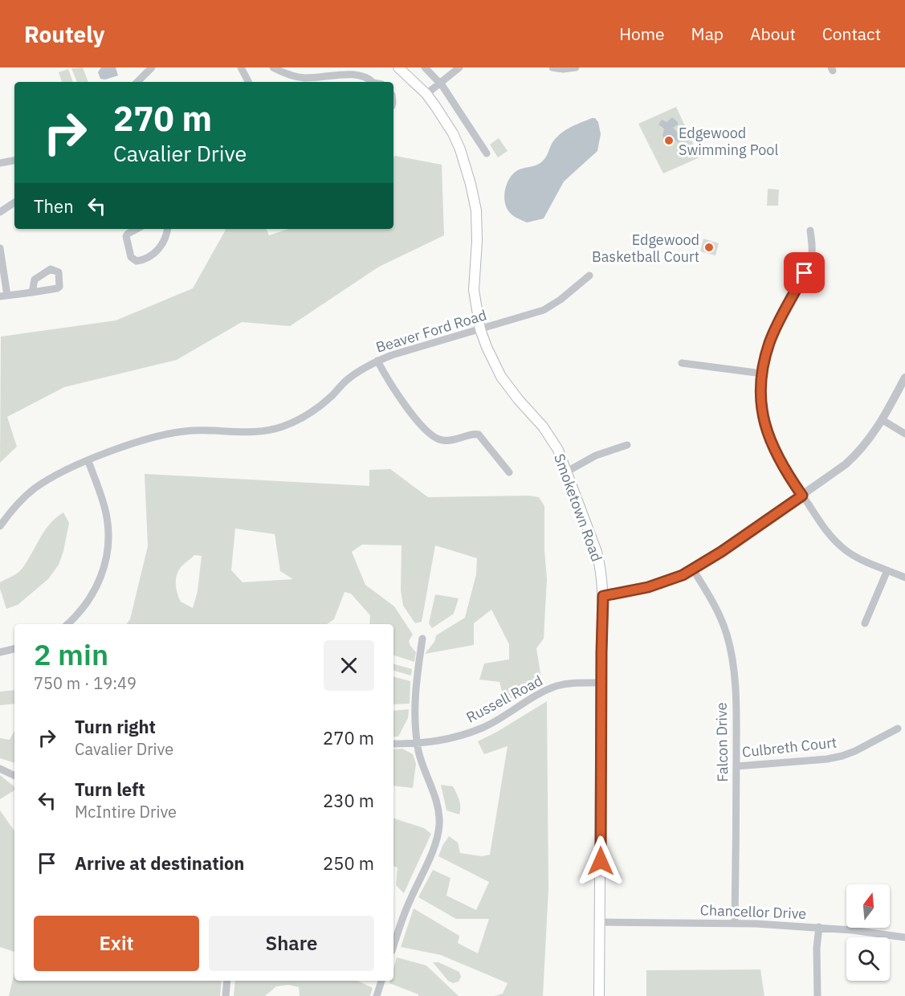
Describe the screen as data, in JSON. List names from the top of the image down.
{
  "streets": {
    "main road": ["Smoketown Road"],
    "street": [
      "Beaver Ford Road",
      "Russell Road",
      "Falcon Drive",
      "Culbreth Court",
      "Chancellor Drive"
    ]
  },
  "crossings": [
    ["Beaver Ford Road", "Smoketown Road"],
    ["Smoketown Road", "Russell Road"],
    ["Smoketown Road", "Chancellor Drive"],
    ["Falcon Drive", "Culbreth Court"],
    ["Falcon Drive", "Chancellor Drive"]
  ],
  "places": ["Edgewood Swimming Pool", "Edgewood Basketball Court"],
  "north": "top",
  "page": {
    "header": "Routely",
    "nav": [
      "Home",
      "Map",
      "About",
      "Contact"
    ],
    "turn": ["270 m", "Cavalier Drive"],
    "then": "Then",
    "heading": ["2 min", "750 m · 19:49"],
    "list": [
      {
        "name": "Turn right",
        "note": "Cavalier Drive",
        "value": "270 m"
      },
      {
        "name": "Turn left",
        "note": "McIntire Drive",
        "value": "230 m"
      },
      {
        "name": "Arrive at destination",
        "value": "250 m"
      }
    ],
    "buttons": ["Exit", "Share"]
  }
}
